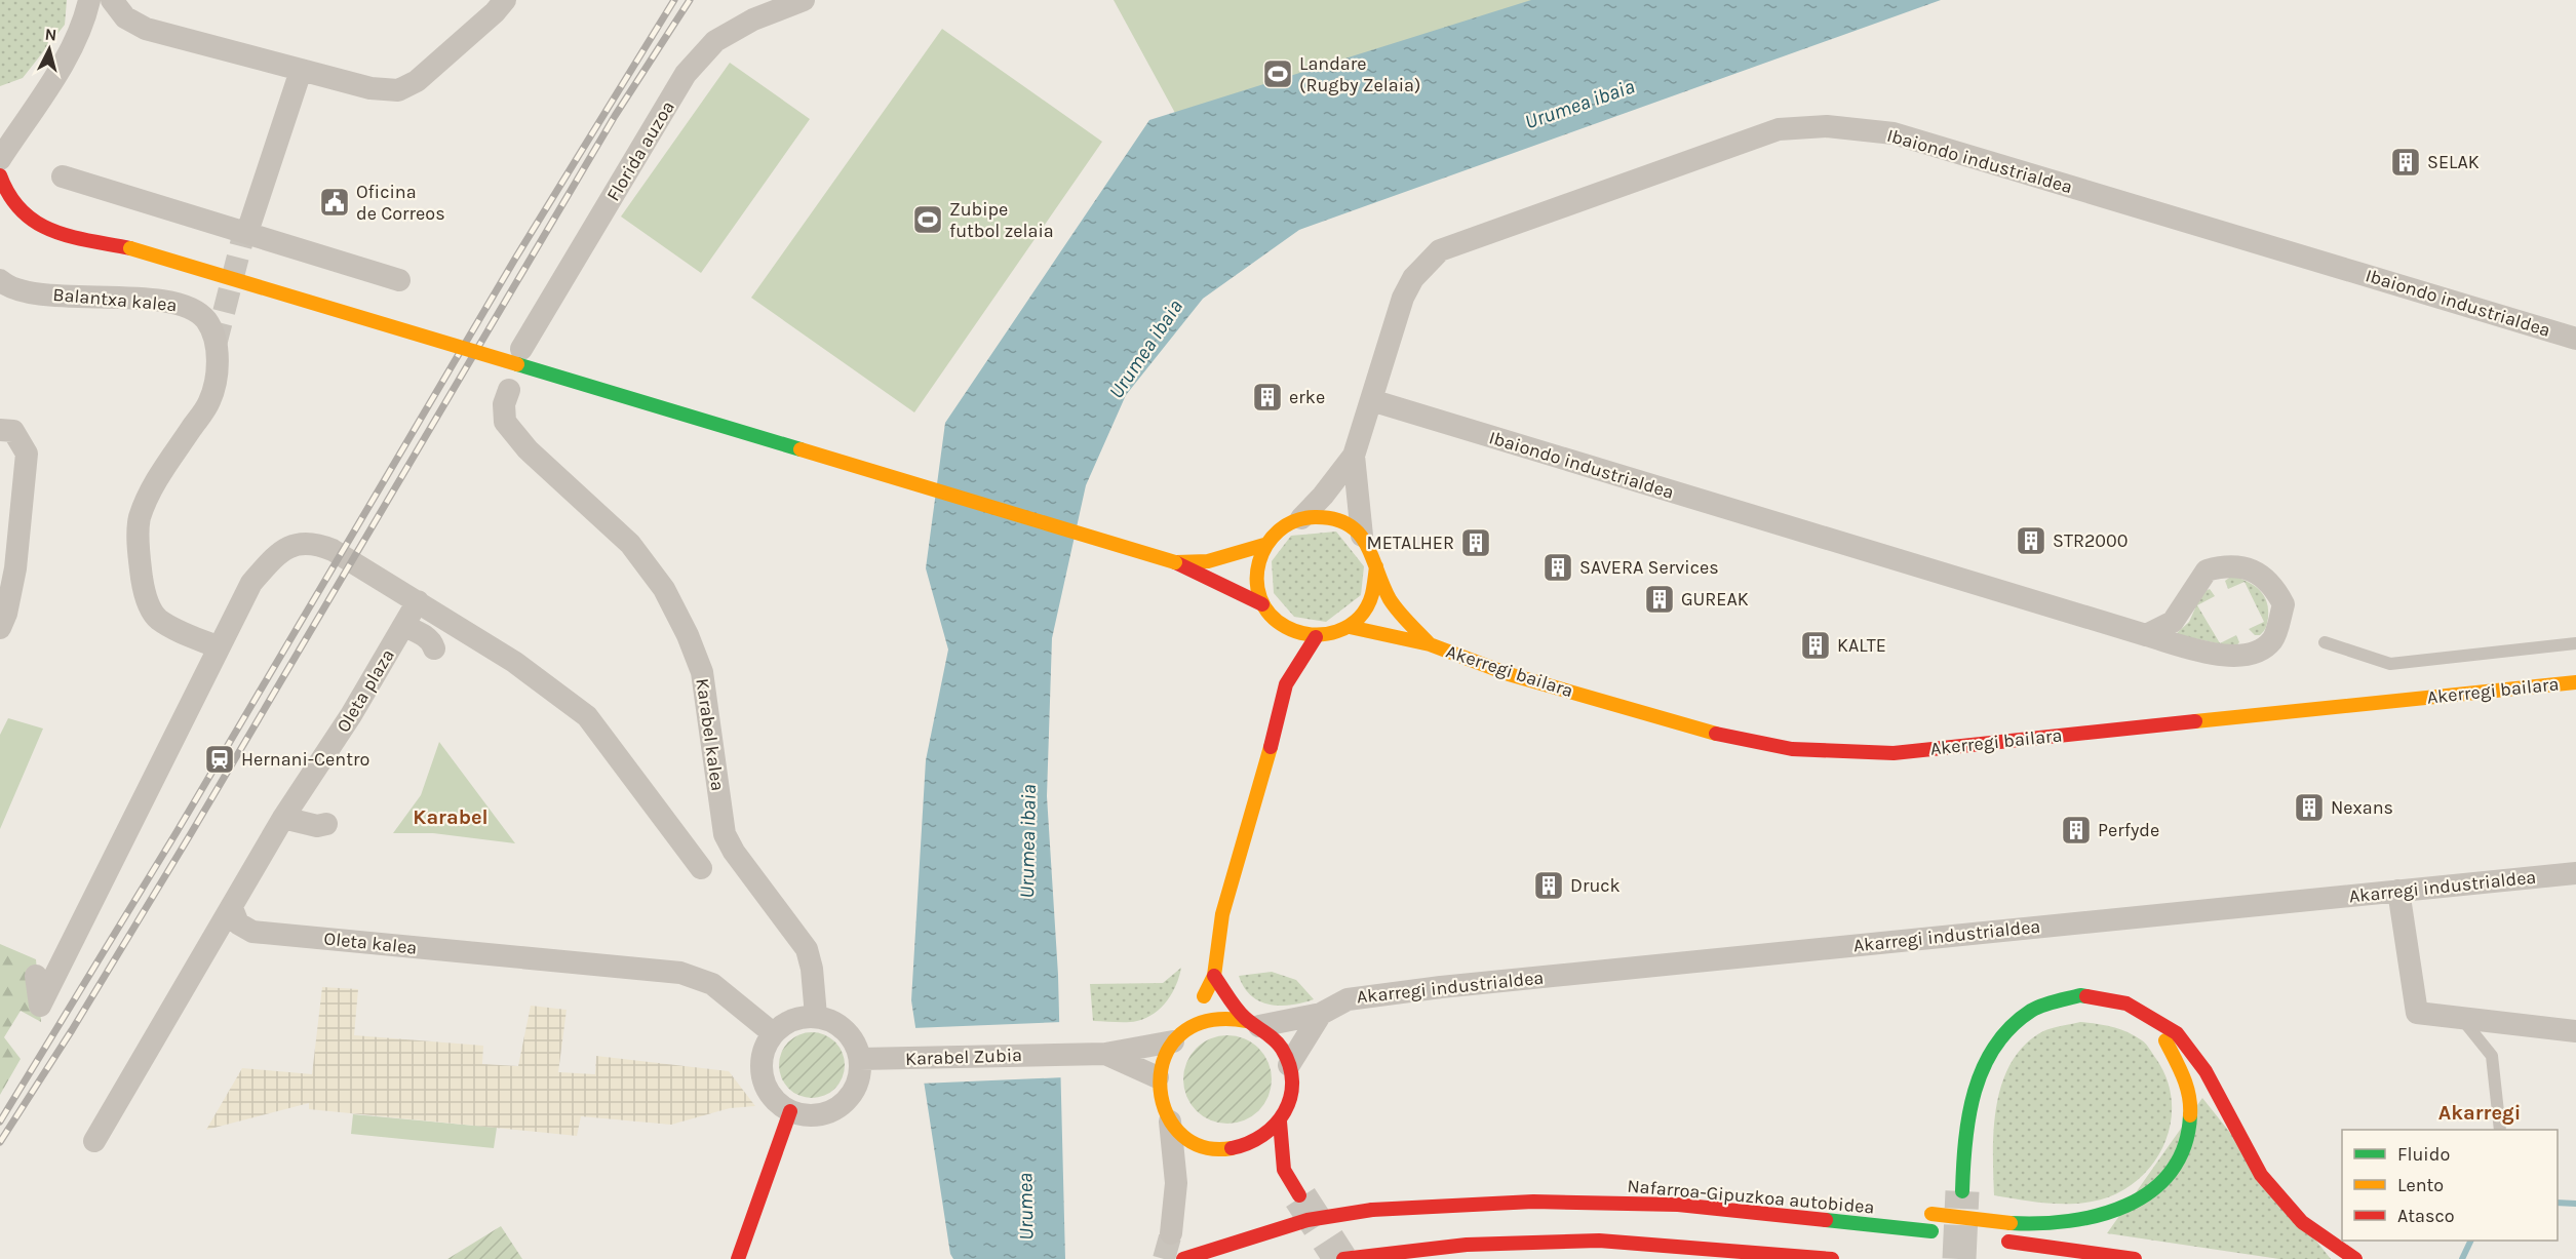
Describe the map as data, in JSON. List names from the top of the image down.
{
  "streets": {
    "main road": ["Akerregi bailara", "Nafarroa-Gipuzkoa autobidea"],
    "street": [
      "Florida auzoa",
      "Ibaiondo industrialdea",
      "Balantxa kalea",
      "Oleta plaza",
      "Karabel kalea",
      "Akarregi industrialdea",
      "Oleta kalea",
      "Karabel Zubia"
    ]
  },
  "crossings": [
    ["Oleta plaza", "Oleta kalea"],
    ["Karabel kalea", "Oleta kalea"],
    ["Karabel kalea", "Karabel Zubia"],
    ["Oleta kalea", "Karabel Zubia"]
  ],
  "districts": ["Karabel", "Akarregi"],
  "water": ["Urumea ibaia", "Urumea"],
  "places": {
    "sports": ["Landare (Rugby Zelaia)", "Zubipe futbol zelaia"],
    "building": [
      "SELAK",
      "erke",
      "STR2000",
      "METALHER",
      "SAVERA Services",
      "GUREAK",
      "KALTE",
      "Nexans",
      "Perfyde",
      "Druck"
    ],
    "public building": ["Oficina de Correos"],
    "station": ["Hernani-Centro"]
  },
  "legend": ["Fluido", "Lento", "Atasco"],
  "north": "top"
}
